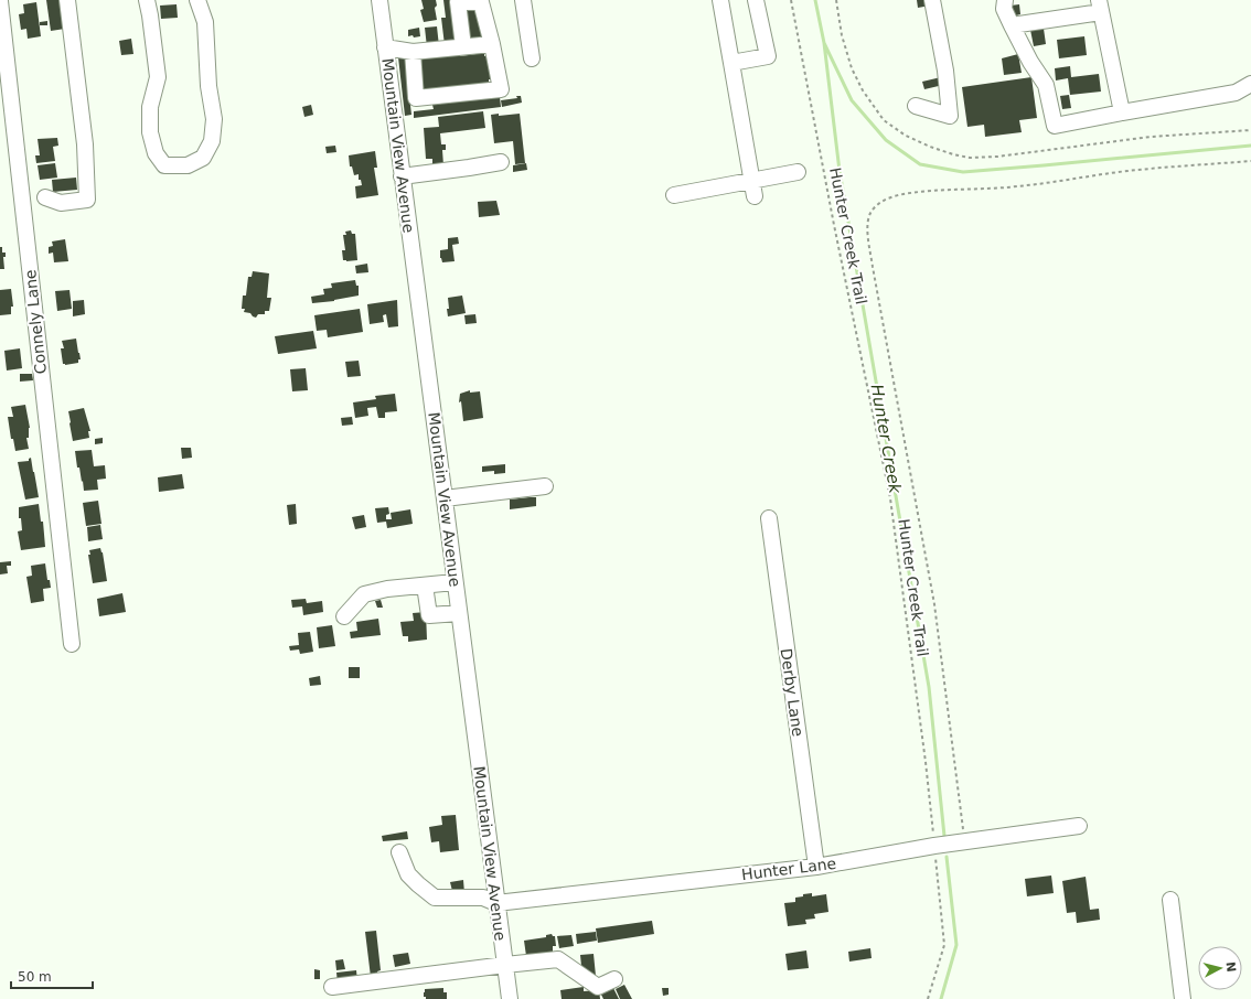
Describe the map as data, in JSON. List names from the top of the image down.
{
  "streets": {
    "street": [
      "Mountain View Avenue",
      "Connely Lane",
      "Derby Lane",
      "Hunter Lane"
    ],
    "path": ["Hunter Creek Trail"]
  },
  "crossings": [
    ["Mountain View Avenue", "Hunter Lane"],
    ["Hunter Creek Trail", "Hunter Lane"],
    ["Derby Lane", "Hunter Lane"]
  ],
  "water": ["Hunter Creek"],
  "scale_bar": "50 m",
  "north": "right"
}
